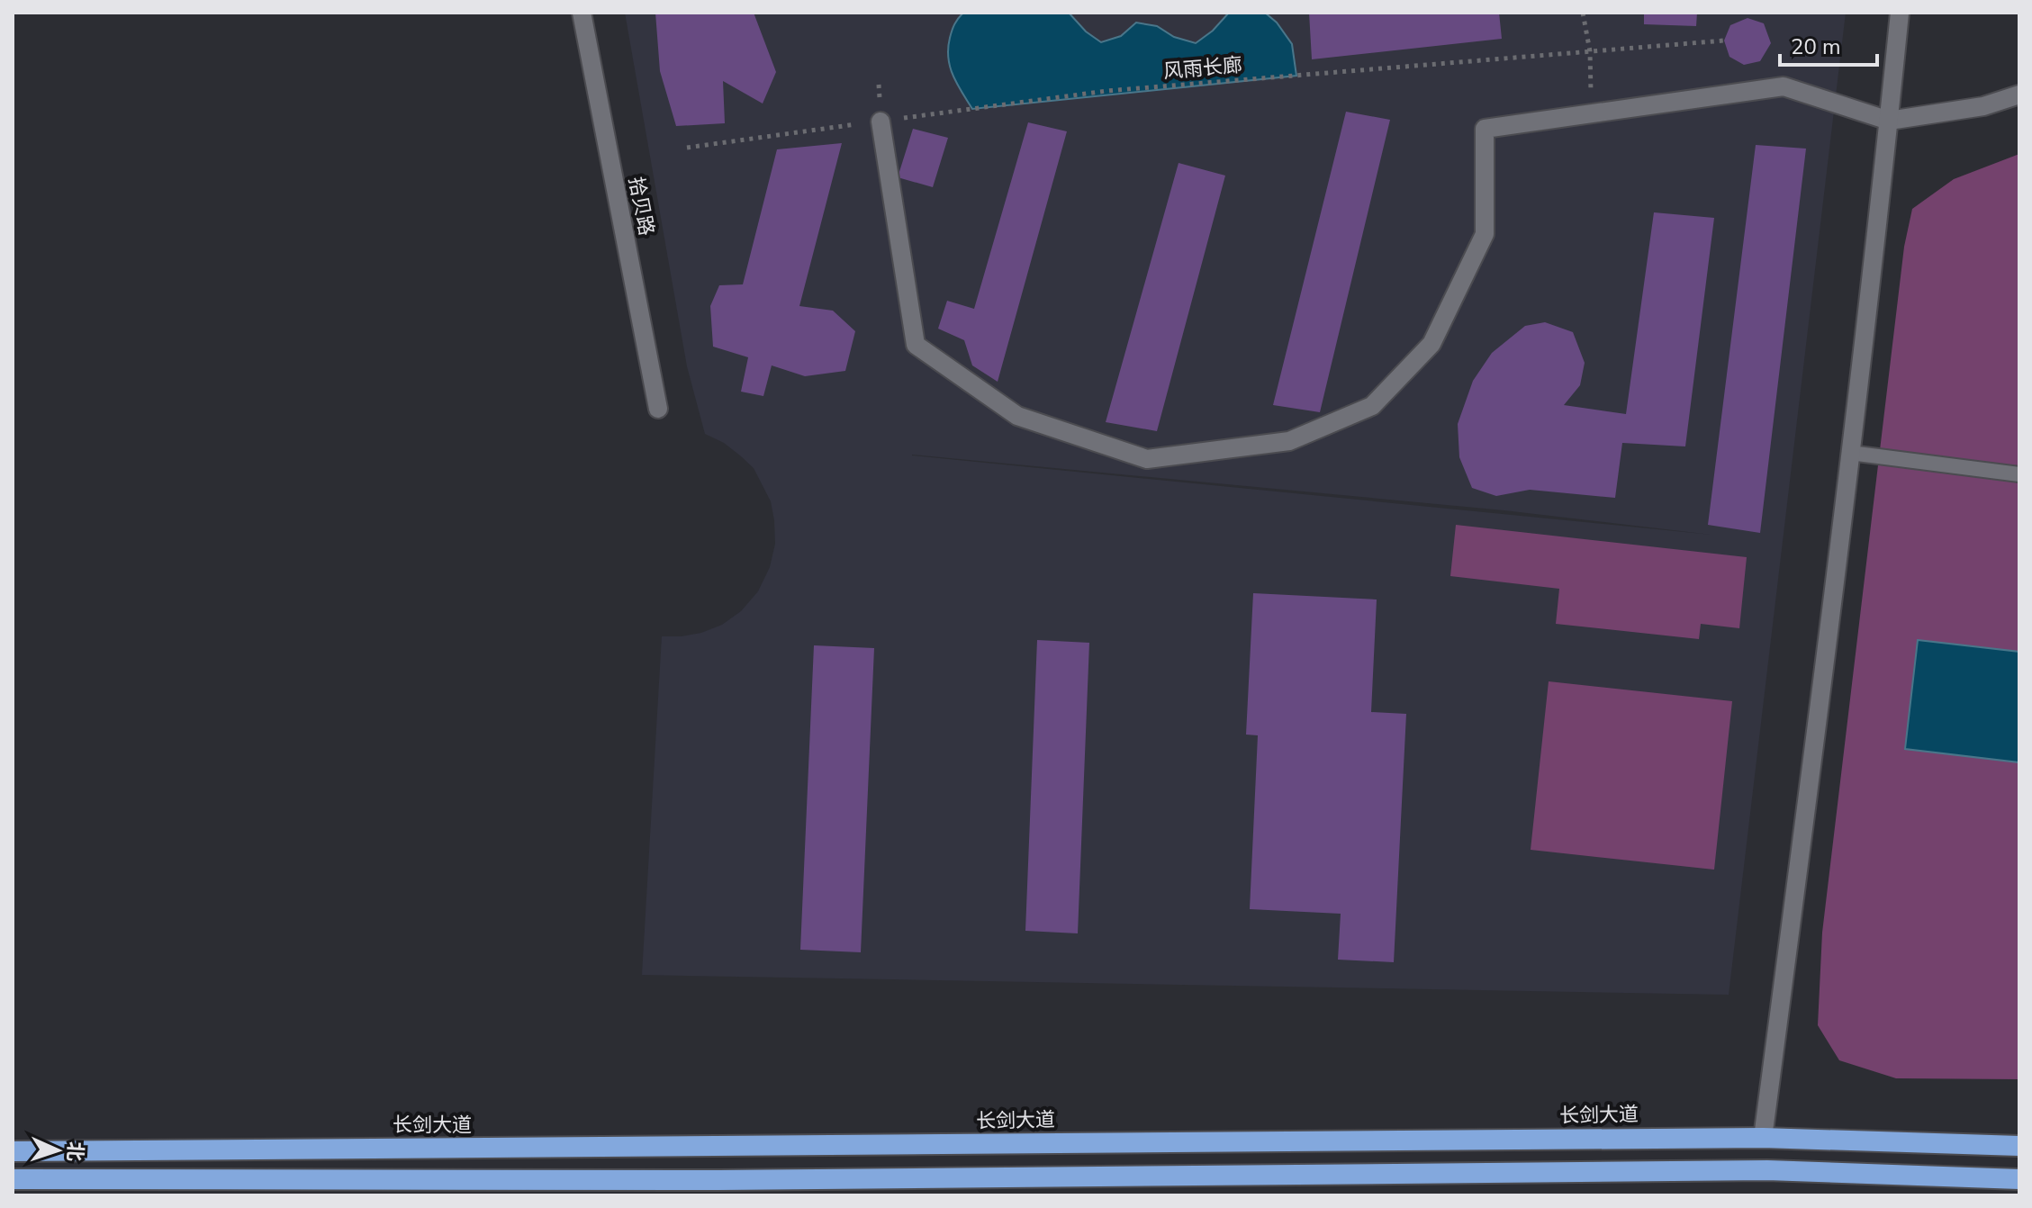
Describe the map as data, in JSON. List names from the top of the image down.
{
  "streets": {
    "highway": ["长剑大道"],
    "street": ["拾贝路"],
    "path": ["风雨长廊"]
  },
  "scale_bar": "20 m",
  "north": "right"
}
